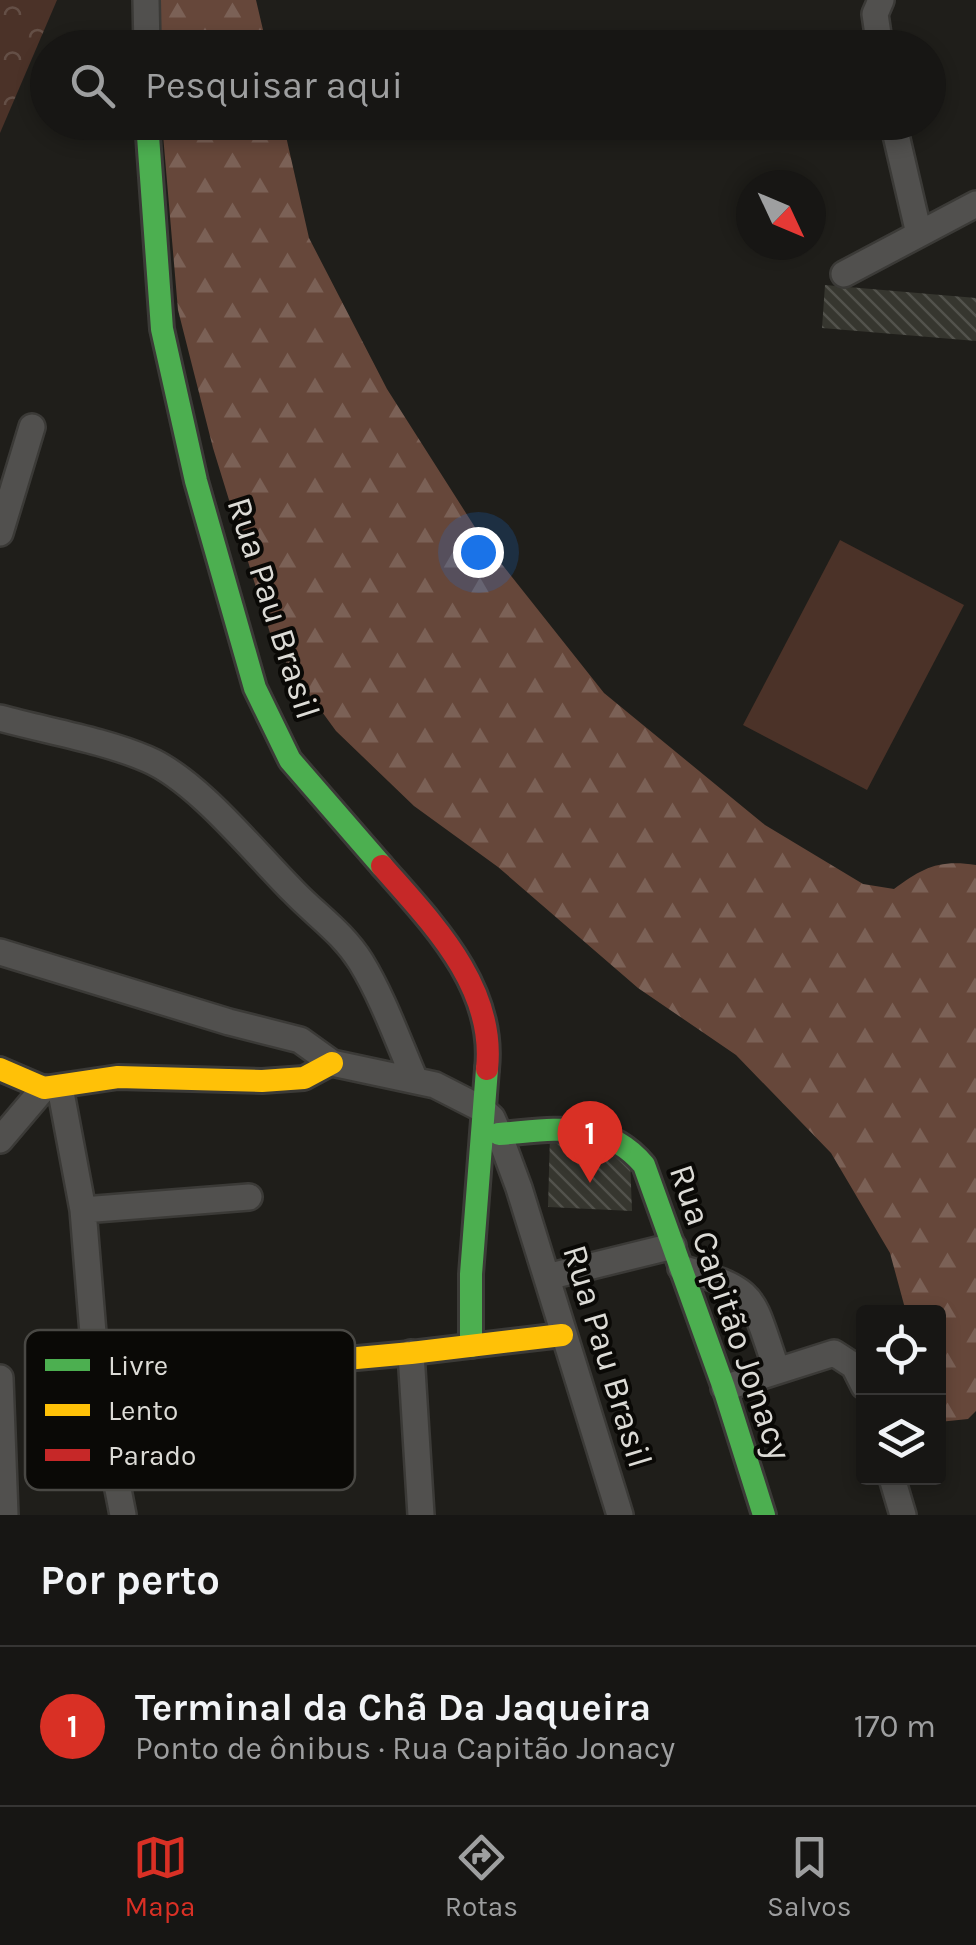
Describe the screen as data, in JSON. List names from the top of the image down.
{
  "streets": {
    "street": ["Rua Pau Brasil", "Rua Capitão Jonacy"]
  },
  "crossings": [
    ["Rua Pau Brasil", "Rua Capitão Jonacy"]
  ],
  "legend": ["Livre", "Lento", "Parado"],
  "north": "bottom right",
  "page": {
    "search": "Pesquisar aqui",
    "pins": "1",
    "heading": "Por perto",
    "list": [
      {
        "mark": "1",
        "name": "Terminal da Chã Da Jaqueira",
        "note": "Ponto de ônibus · Rua Capitão Jonacy",
        "value": "170 m"
      }
    ],
    "nav": ["Mapa", "Rotas", "Salvos"]
  }
}
